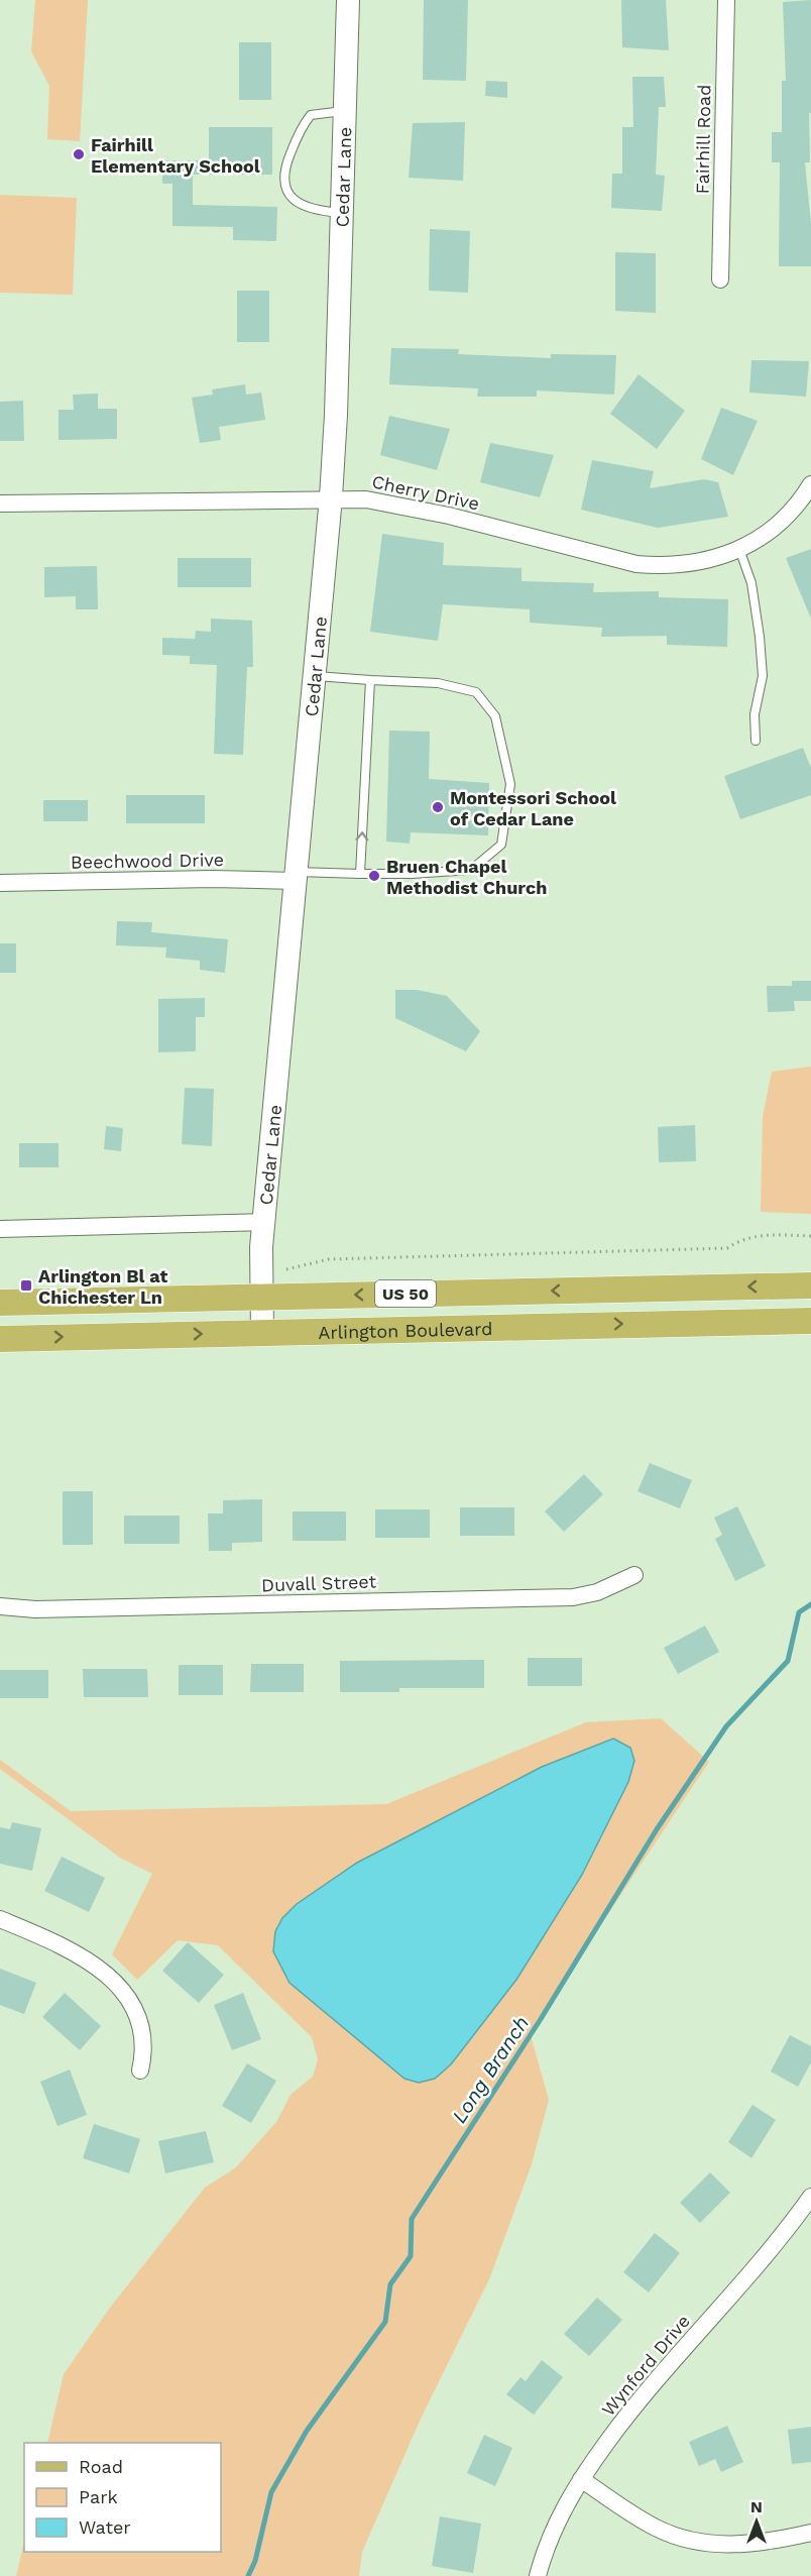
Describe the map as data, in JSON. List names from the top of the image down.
{
  "streets": {
    "main road": ["Cedar Lane", "US 50", "Arlington Boulevard"],
    "street": [
      "Fairhill Road",
      "Cherry Drive",
      "Beechwood Drive",
      "Duvall Street",
      "Wynford Drive"
    ]
  },
  "crossings": [
    ["Cedar Lane", "Cherry Drive"],
    ["Cedar Lane", "Beechwood Drive"],
    ["Cedar Lane", "Arlington Boulevard"]
  ],
  "water": ["Long Branch"],
  "places": {
    "other": ["Fairhill Elementary School", "Montessori School of Cedar Lane", "Bruen Chapel Methodist Church"],
    "transit": ["Arlington Bl at Chichester Ln"]
  },
  "legend": ["Road", "Park", "Water"],
  "north": "top"
}
